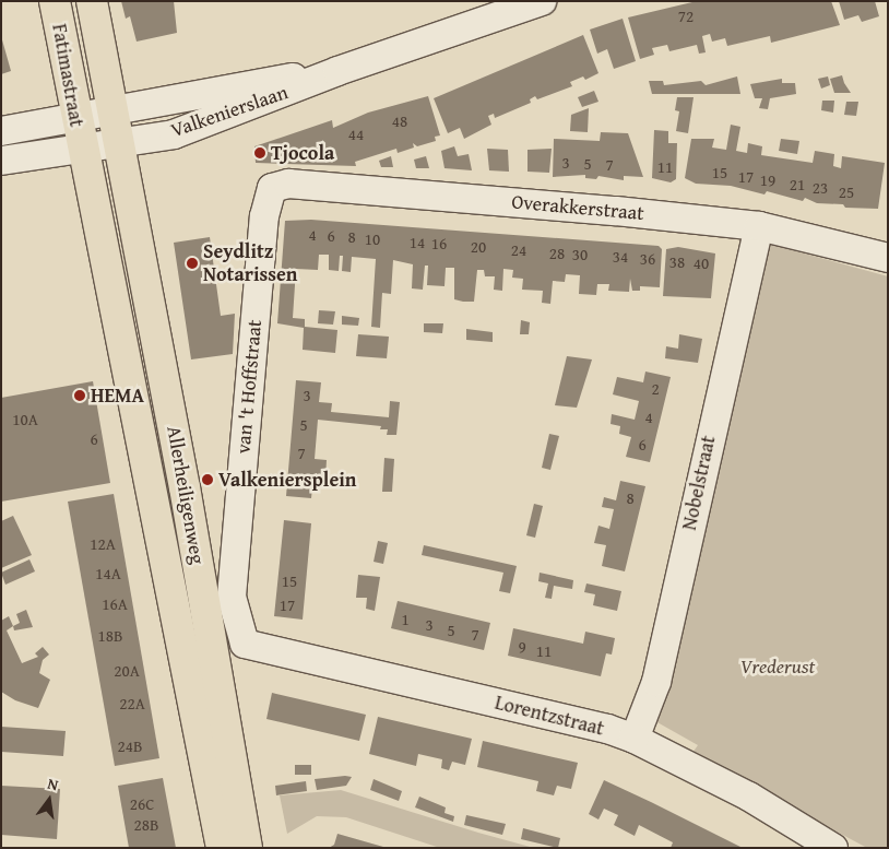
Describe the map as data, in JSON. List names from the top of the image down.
{
  "streets": {
    "main road": ["Fatimastraat", "Allerheiligenweg"],
    "street": [
      "Valkenierslaan",
      "Overakkerstraat",
      "van 't Hoffstraat",
      "Nobelstraat",
      "Lorentzstraat"
    ]
  },
  "crossings": [
    ["Fatimastraat", "Valkenierslaan"],
    ["Fatimastraat", "Allerheiligenweg"],
    ["Valkenierslaan", "Allerheiligenweg"],
    ["Overakkerstraat", "van 't Hoffstraat"],
    ["Overakkerstraat", "Nobelstraat"],
    ["van 't Hoffstraat", "Lorentzstraat"],
    ["Nobelstraat", "Lorentzstraat"]
  ],
  "parks": ["Vrederust"],
  "places": [
    "Tjocola",
    "Seydlitz Notarissen",
    "HEMA",
    "Valkeniersplein"
  ],
  "house_numbers": [
    "72",
    "48",
    "44",
    "3",
    "5",
    "7",
    "11",
    "15",
    "17",
    "19",
    "21",
    "23",
    "25",
    "4",
    "6",
    "8",
    "10",
    "14",
    "16",
    "20",
    "24",
    "28",
    "30",
    "34",
    "36",
    "38",
    "40",
    "2",
    "3",
    "4",
    "10A",
    "5",
    "6",
    "6",
    "7",
    "8",
    "12A",
    "14A",
    "15",
    "16A",
    "17",
    "1",
    "3",
    "5",
    "7",
    "18B",
    "9",
    "11",
    "20A",
    "22A",
    "24B",
    "26C",
    "28B"
  ],
  "north": "top"
}
